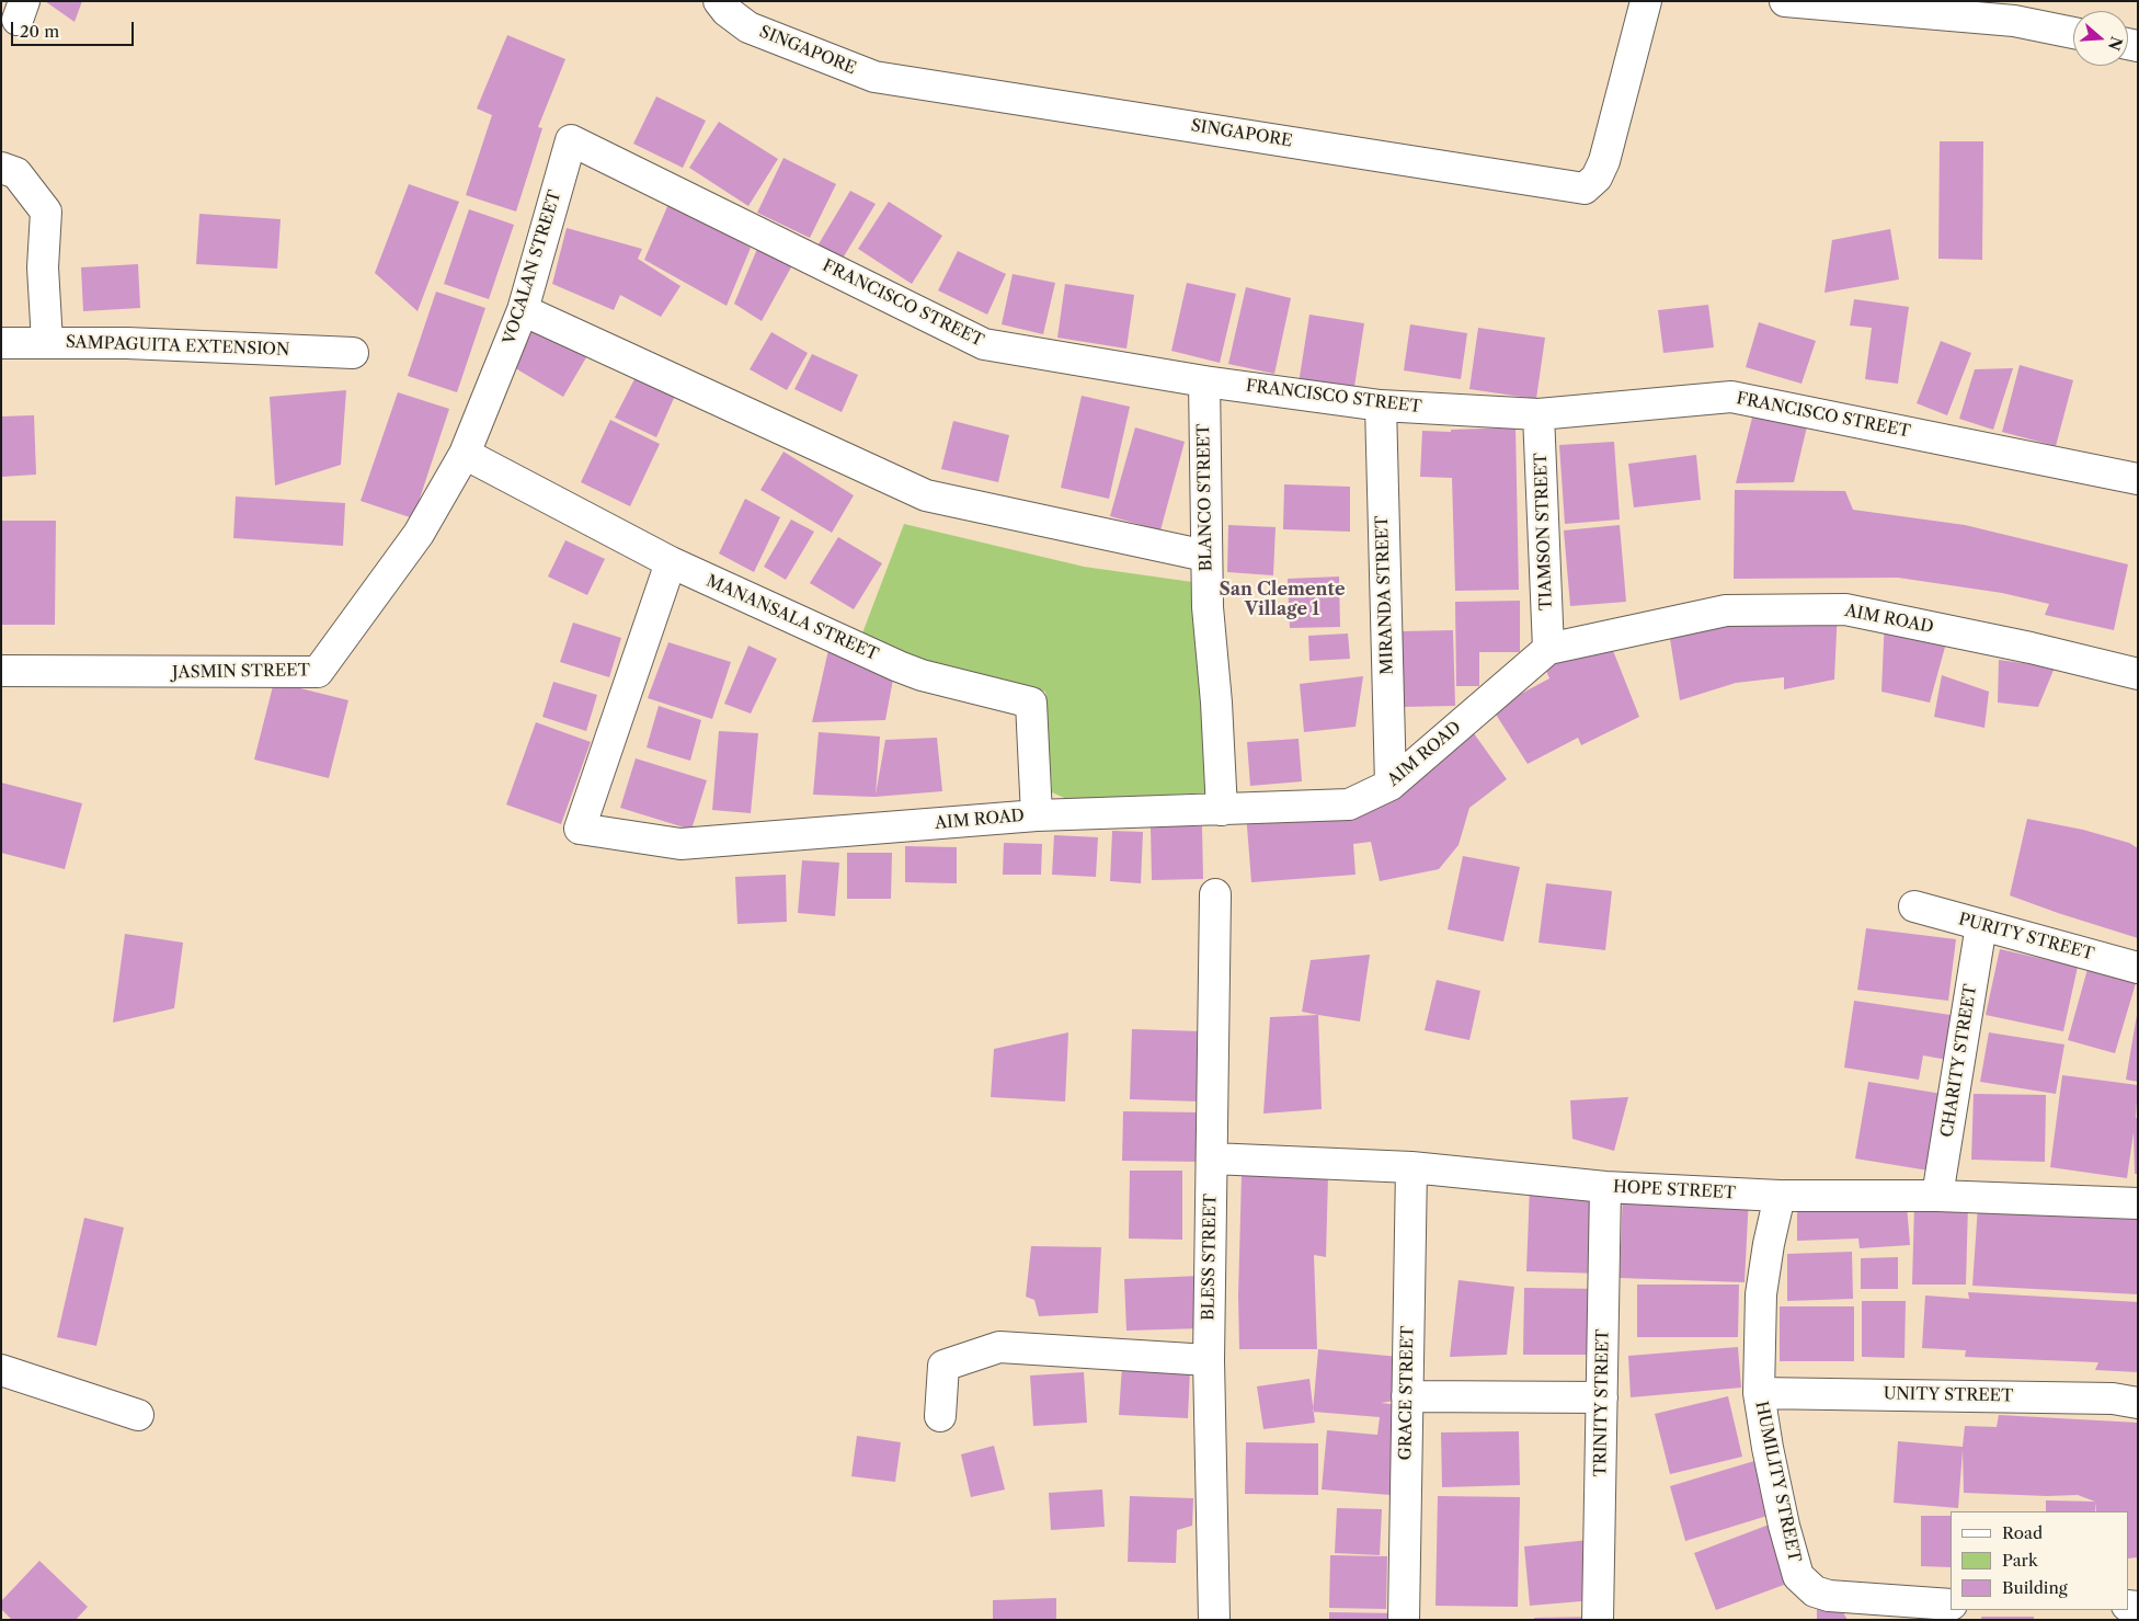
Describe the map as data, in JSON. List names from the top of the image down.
{
  "streets": {
    "street": [
      "SINGAPORE",
      "VOCALAN STREET",
      "FRANCISCO STREET",
      "SAMPAGUITA EXTENSION",
      "BLANCO STREET",
      "TIAMSON STREET",
      "MIRANDA STREET",
      "MANANSALA STREET",
      "AIM ROAD",
      "JASMIN STREET",
      "PURITY STREET",
      "CHARITY STREET",
      "HOPE STREET",
      "BLESS STREET",
      "GRACE STREET",
      "UNITY STREET",
      "TRINITY STREET",
      "HUMILITY STREET"
    ]
  },
  "crossings": [
    ["VOCALAN STREET", "FRANCISCO STREET"],
    ["VOCALAN STREET", "MANANSALA STREET"],
    ["VOCALAN STREET", "JASMIN STREET"],
    ["FRANCISCO STREET", "BLANCO STREET"],
    ["FRANCISCO STREET", "TIAMSON STREET"],
    ["FRANCISCO STREET", "MIRANDA STREET"],
    ["BLANCO STREET", "AIM ROAD"],
    ["TIAMSON STREET", "AIM ROAD"],
    ["MIRANDA STREET", "AIM ROAD"],
    ["MANANSALA STREET", "AIM ROAD"],
    ["MANANSALA STREET", "JASMIN STREET"],
    ["PURITY STREET", "CHARITY STREET"],
    ["CHARITY STREET", "HOPE STREET"],
    ["HOPE STREET", "BLESS STREET"],
    ["HOPE STREET", "GRACE STREET"],
    ["HOPE STREET", "TRINITY STREET"],
    ["HOPE STREET", "HUMILITY STREET"],
    ["UNITY STREET", "HUMILITY STREET"]
  ],
  "districts": ["San Clemente Village 1"],
  "legend": ["Road", "Park", "Building"],
  "scale_bar": "20 m",
  "north": "right"
}
